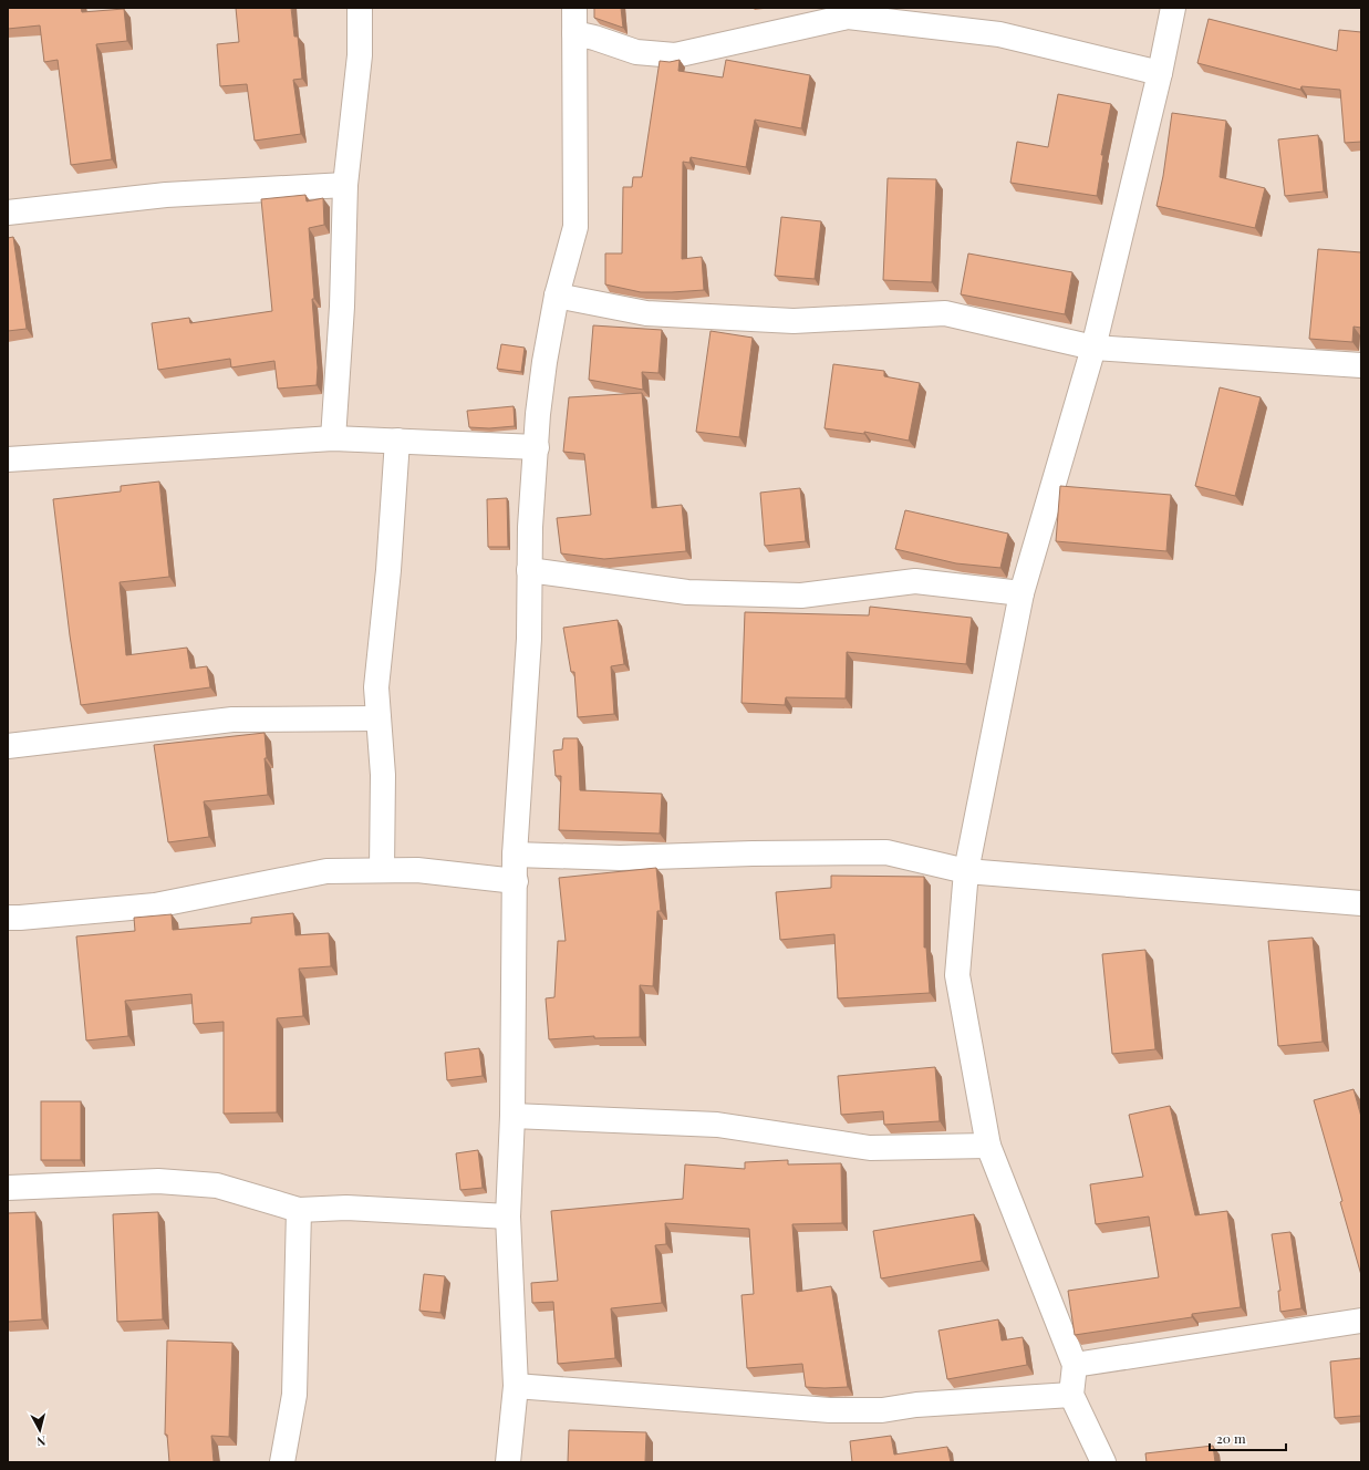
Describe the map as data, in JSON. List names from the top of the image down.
{
  "scale_bar": "20 m",
  "north": "bottom"
}
